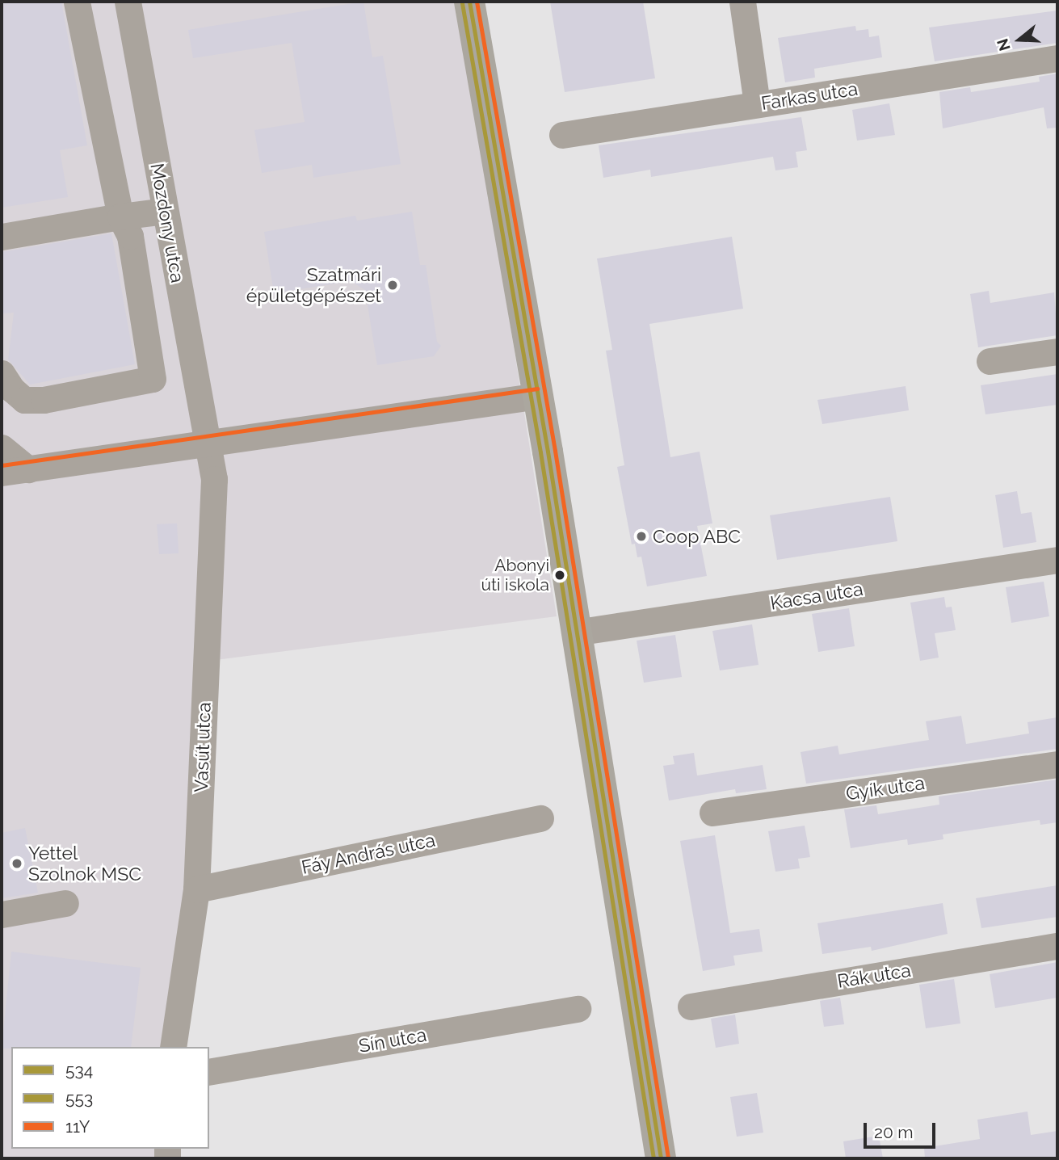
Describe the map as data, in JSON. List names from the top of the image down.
{
  "streets": {
    "street": [
      "Farkas utca",
      "Mozdony utca",
      "Kacsa utca",
      "Vasút utca",
      "Gyík utca",
      "Fáy András utca",
      "Rák utca",
      "Sín utca"
    ]
  },
  "crossings": [
    ["Mozdony utca", "Vasút utca"],
    ["Vasút utca", "Fáy András utca"]
  ],
  "places": [
    "Szatmári épületgépészet",
    "Coop ABC",
    "Abonyi úti iskola",
    "Yettel Szolnok MSC"
  ],
  "lines": ["transit line 534", "transit line 11Y", "transit line 553"],
  "legend": ["534", "553", "11Y"],
  "scale_bar": "20 m",
  "north": "left"
}
